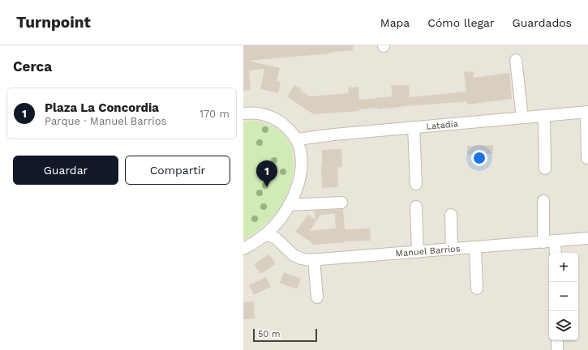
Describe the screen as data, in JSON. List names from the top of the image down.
{
  "streets": {
    "street": ["Latadía", "Manuel Barrios"]
  },
  "scale_bar": "50 m",
  "page": {
    "header": "Turnpoint",
    "nav": ["Mapa", "Cómo llegar", "Guardados"],
    "heading": "Cerca",
    "list": [
      {
        "mark": "1",
        "name": "Plaza La Concordia",
        "note": "Parque · Manuel Barrios",
        "value": "170 m"
      }
    ],
    "buttons": ["Guardar", "Compartir"],
    "pins": "1",
    "map_buttons": ["+", "−"],
    "scale": "50 m"
  }
}
